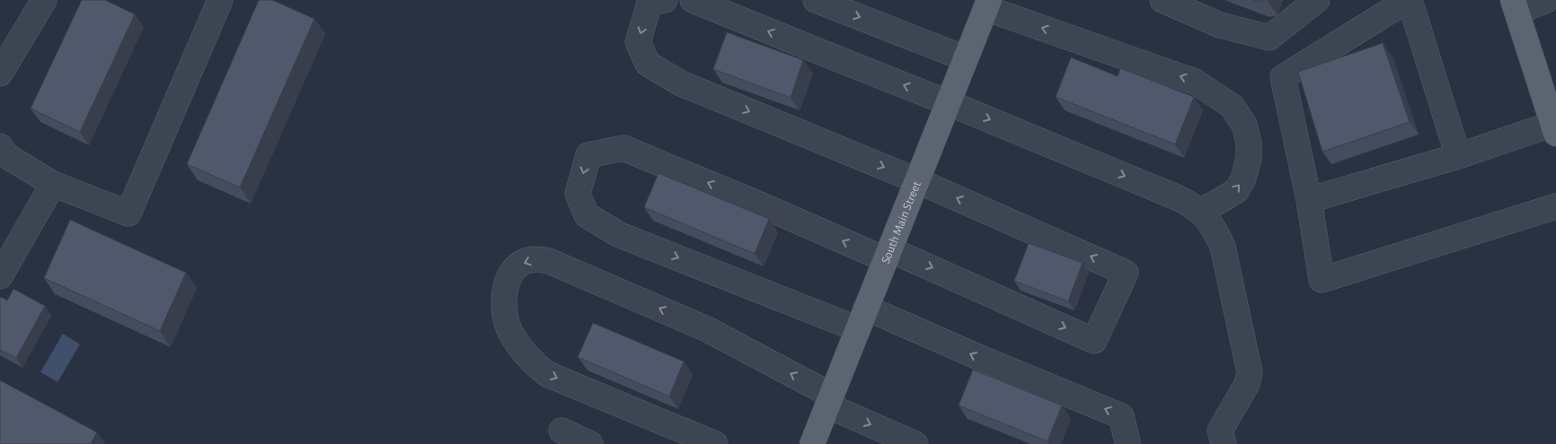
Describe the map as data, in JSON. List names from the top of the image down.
{
  "streets": {
    "main road": ["South Main Street"]
  }
}
